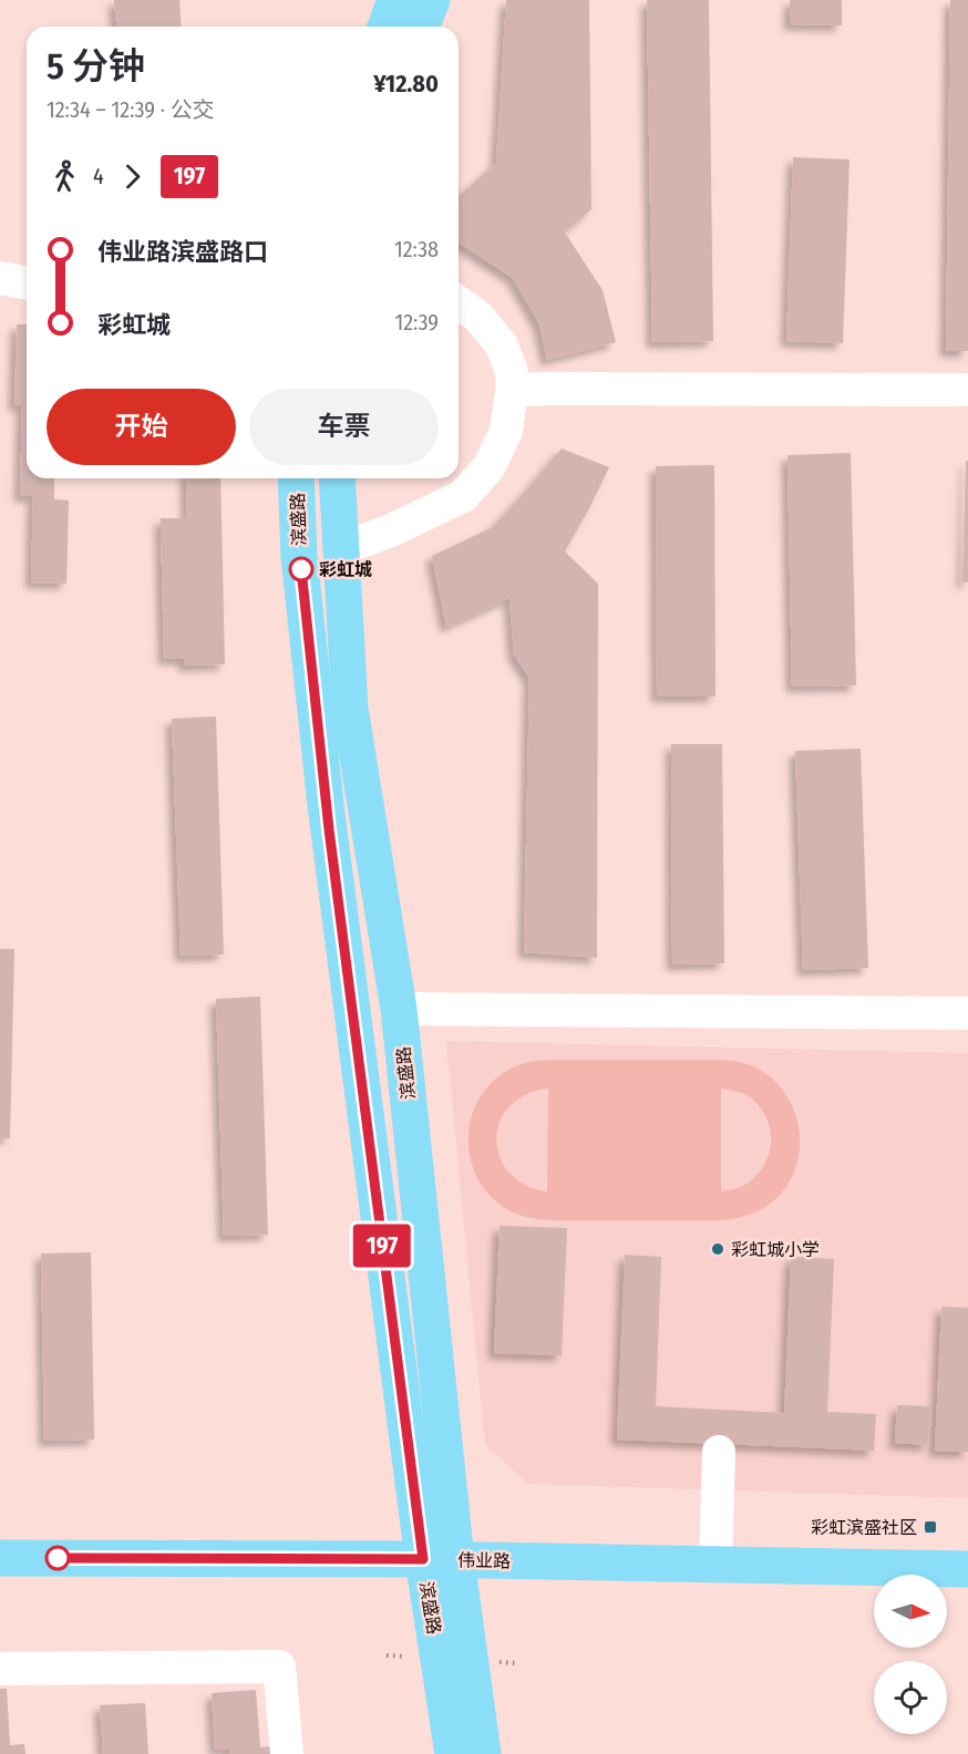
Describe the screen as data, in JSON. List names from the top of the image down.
{
  "streets": {
    "main road": ["滨盛路", "伟业路"]
  },
  "crossings": [
    ["滨盛路", "伟业路"]
  ],
  "places": {
    "other": ["彩虹城", "彩虹城小学"],
    "transit": ["彩虹滨盛社区"]
  },
  "lines": ["bus line 197"],
  "north": "right",
  "page": {
    "on_map": "197",
    "heading": ["5 分钟", "12:34 – 12:39 · 公交", "¥12.80"],
    "legs": ["4", "197"],
    "list": [
      {
        "name": "伟业路滨盛路口",
        "value": "12:38"
      },
      {
        "name": "彩虹城",
        "value": "12:39"
      }
    ],
    "buttons": ["开始", "车票"]
  }
}
